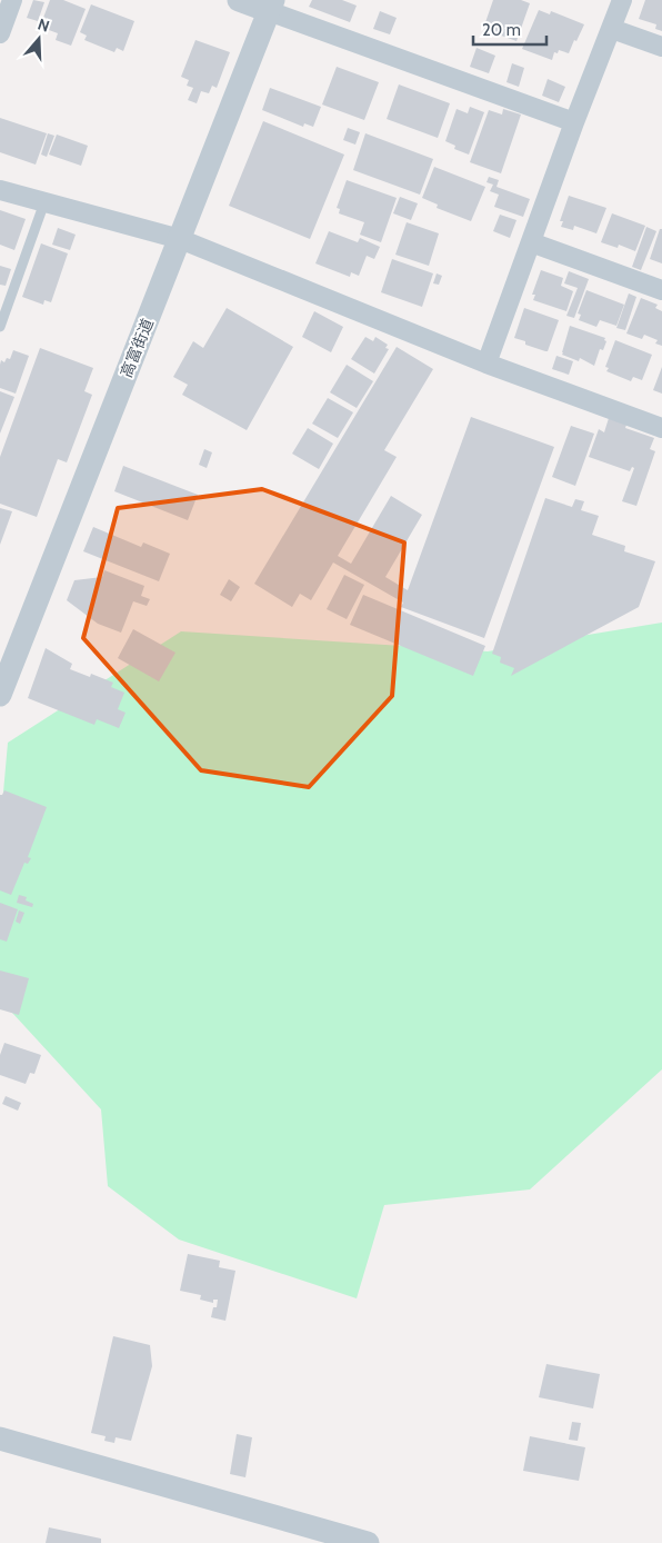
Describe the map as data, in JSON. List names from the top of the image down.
{
  "streets": {
    "street": ["高富街道"]
  },
  "scale_bar": "20 m",
  "north": "top"
}
